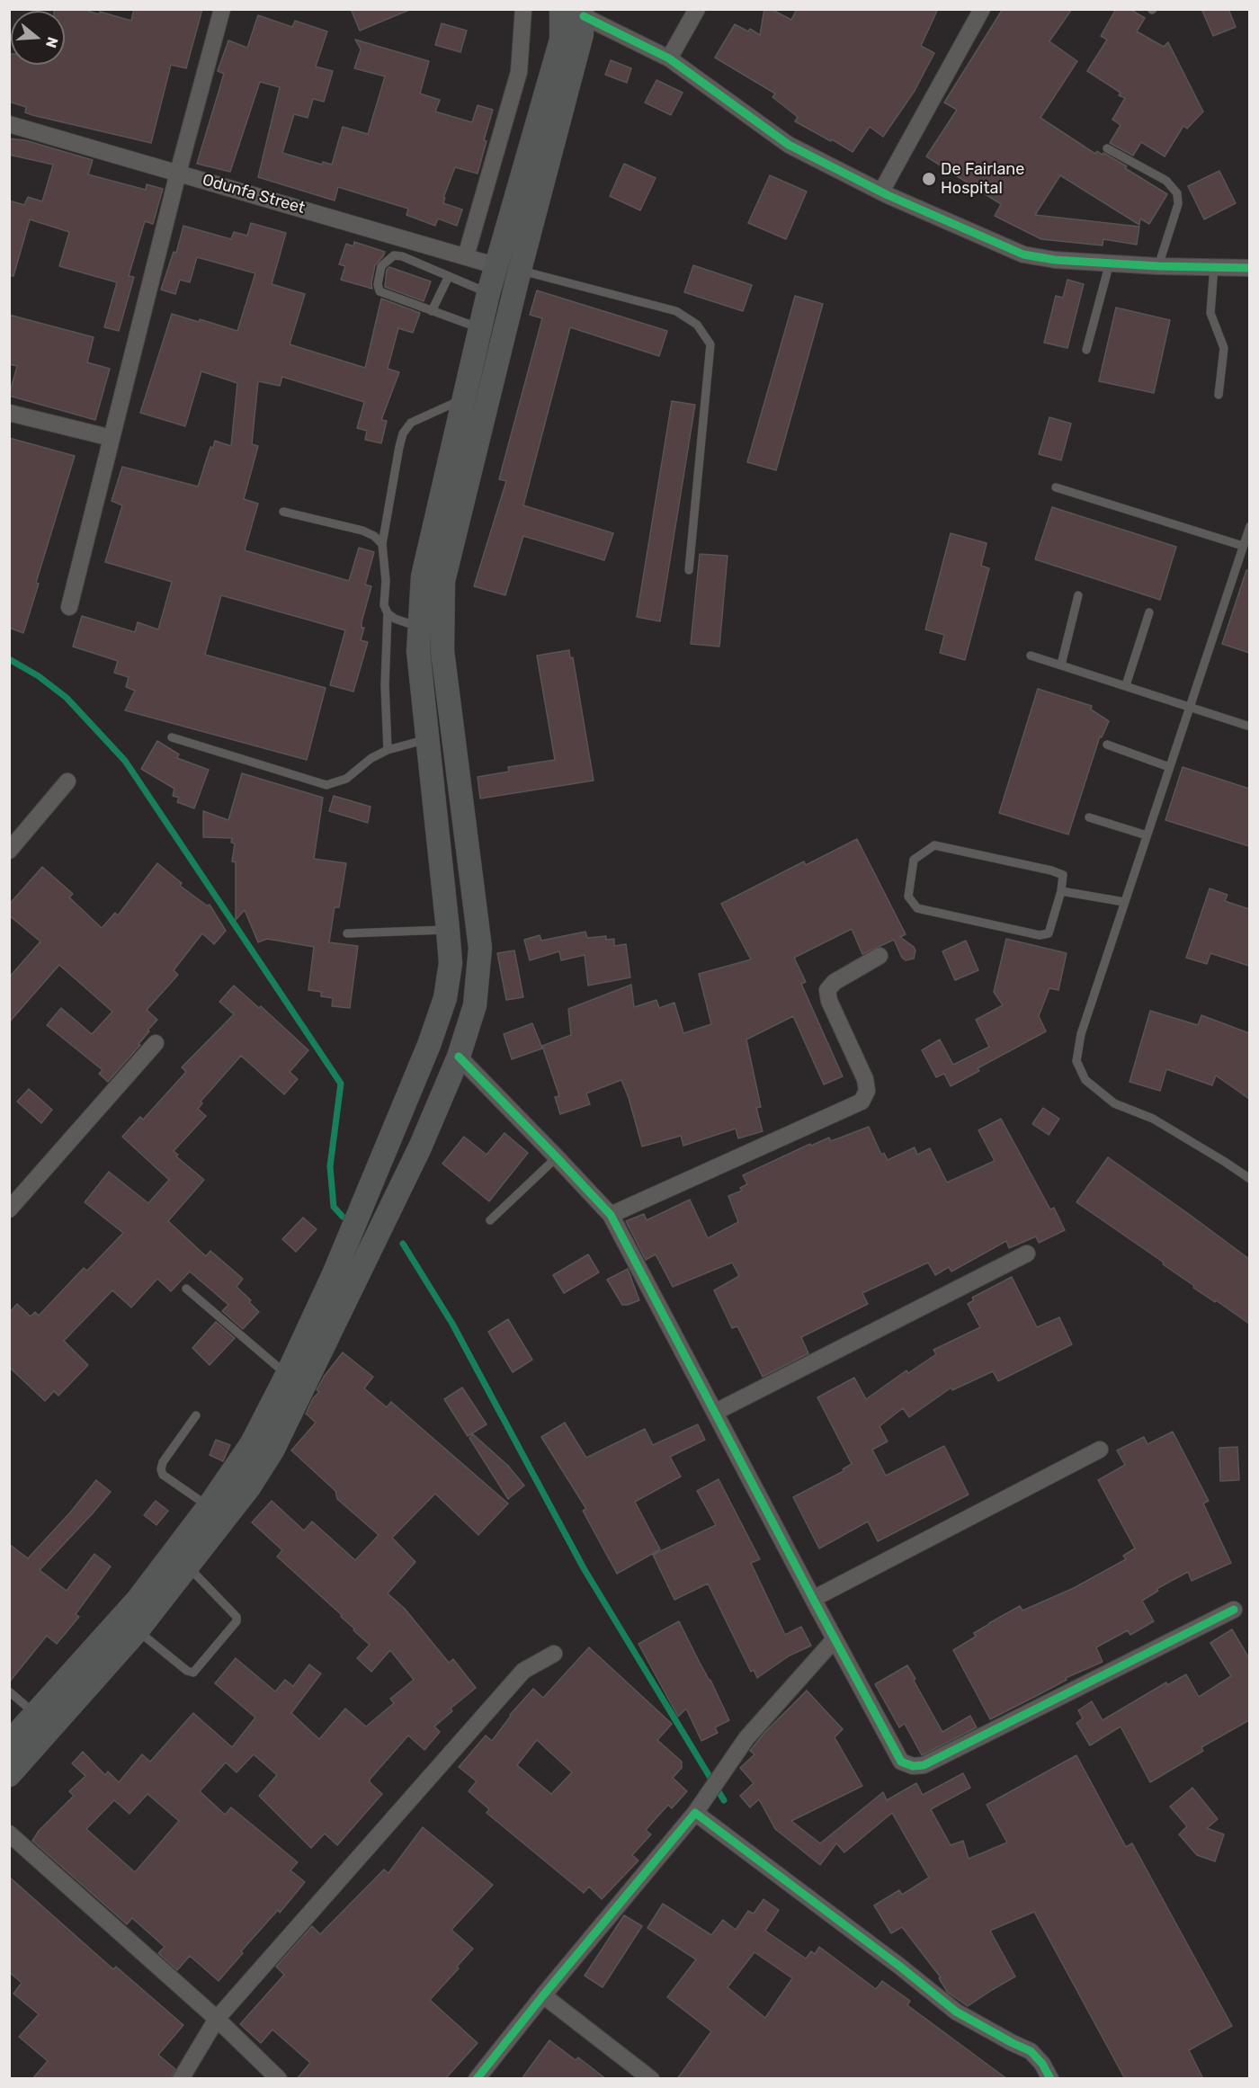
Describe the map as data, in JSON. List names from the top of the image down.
{
  "streets": {
    "street": ["Odunfa Street"]
  },
  "places": ["De Fairlane Hospital"],
  "north": "right"
}
